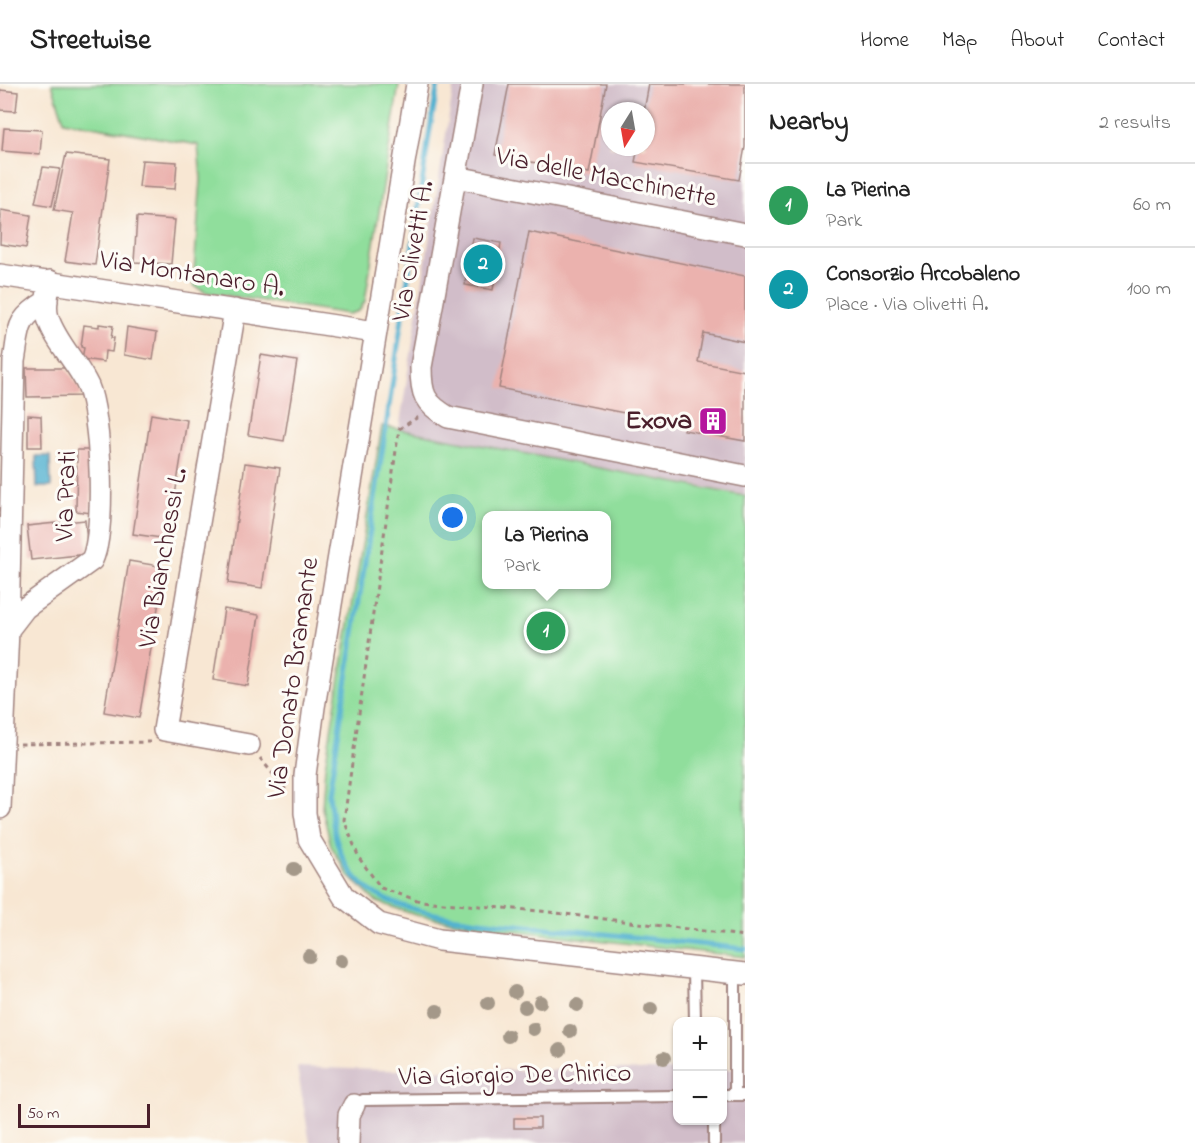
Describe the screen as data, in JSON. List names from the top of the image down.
{
  "streets": {
    "street": [
      "Via delle Macchinette",
      "Via Olivetti A.",
      "Via Montanaro A.",
      "Via Prati",
      "Via Bianchessi L.",
      "Via Donato Bramante"
    ],
    "lane": ["Via Giorgio De Chirico"]
  },
  "crossings": [
    ["Via delle Macchinette", "Via Olivetti A."],
    ["Via Montanaro A.", "Via Prati"],
    ["Via Montanaro A.", "Via Bianchessi L."],
    ["Via Montanaro A.", "Via Donato Bramante"]
  ],
  "places": {
    "building": ["Exova"]
  },
  "scale_bar": "50 m",
  "north": "bottom",
  "page": {
    "header": "Streetwise",
    "nav": [
      "Home",
      "Map",
      "About",
      "Contact"
    ],
    "heading": ["Nearby", "2 results"],
    "list": [
      {
        "mark": "1",
        "name": "La Pierina",
        "note": "Park",
        "value": "60 m"
      },
      {
        "mark": "2",
        "name": "Consorzio Arcobaleno",
        "note": "Place · Via Olivetti A.",
        "value": "100 m"
      }
    ],
    "pins": ["2", "1"],
    "popup": ["La Pierina", "Park"],
    "map_buttons": ["+", "−"],
    "scale": "50 m"
  }
}
